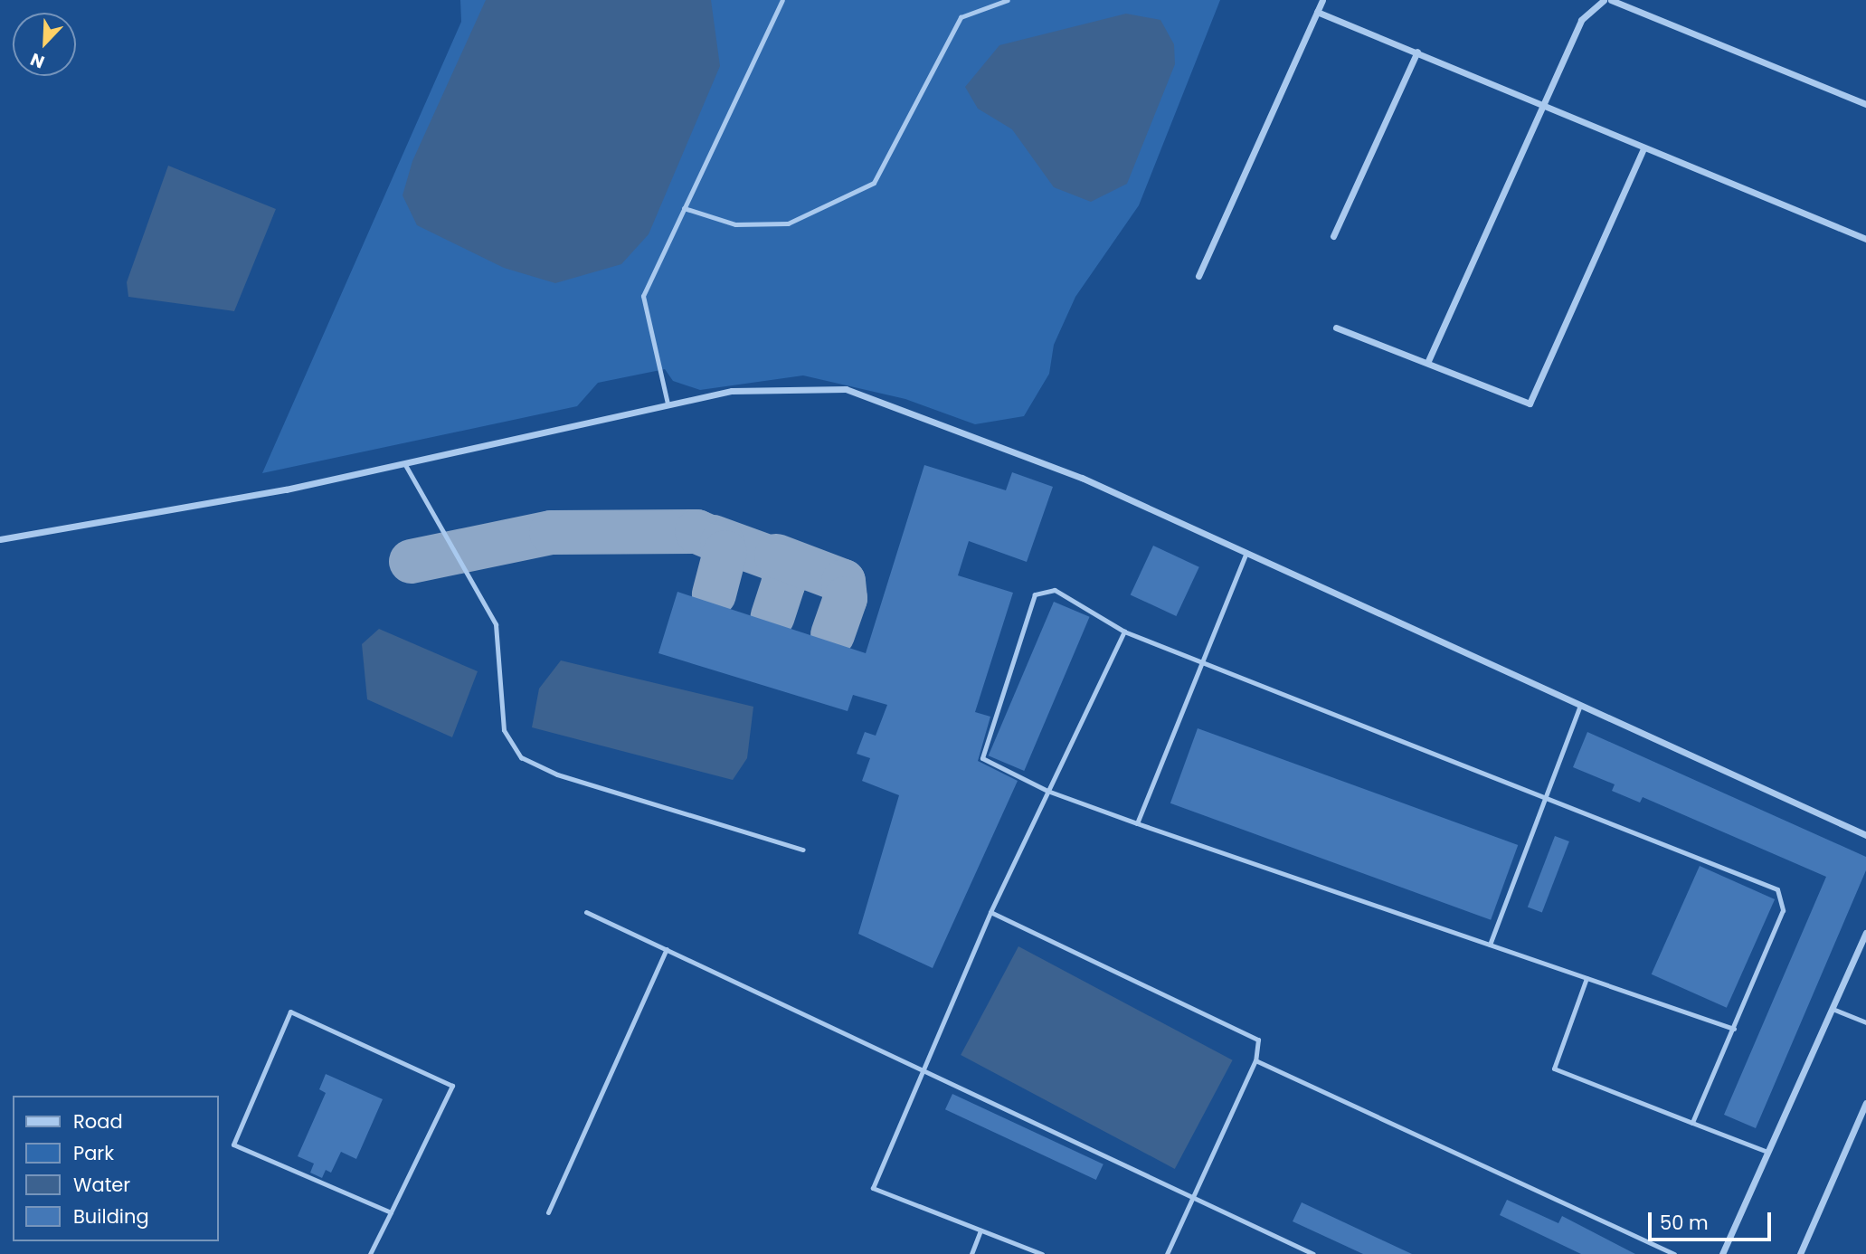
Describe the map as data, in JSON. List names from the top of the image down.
{
  "legend": [
    "Road",
    "Park",
    "Water",
    "Building"
  ],
  "scale_bar": "50 m",
  "north": "bottom left"
}
